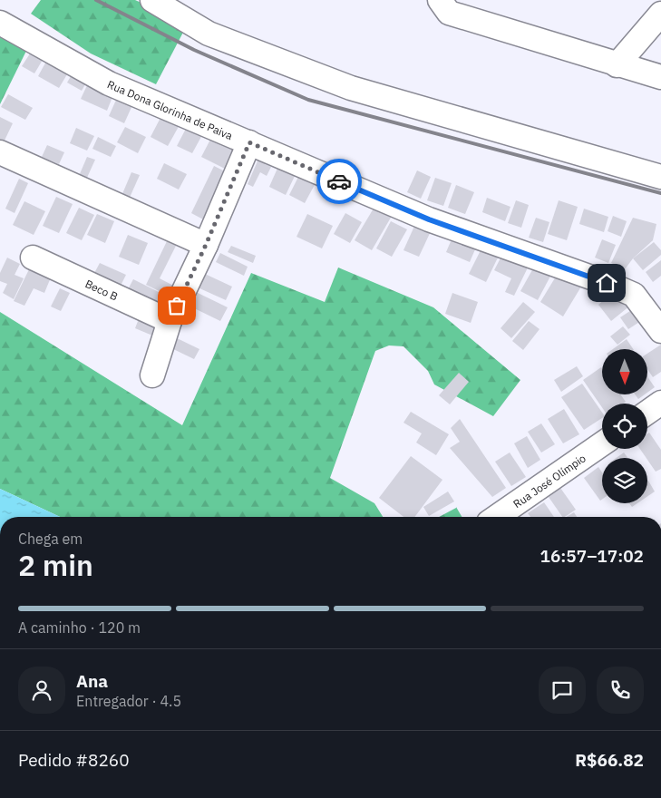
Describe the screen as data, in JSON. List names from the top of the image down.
{
  "streets": {
    "street": ["Rua Dona Glorinha de Paiva", "Beco B", "Rua José Olímpio"]
  },
  "north": "bottom",
  "page": {
    "heading": ["2 min", "Chega em", "16:57–17:02"],
    "panel": [
      "Ana",
      "Entregador · 4.5",
      "Pedido #8260",
      "R$66.82"
    ],
    "bar": "A caminho · 120 m"
  }
}
